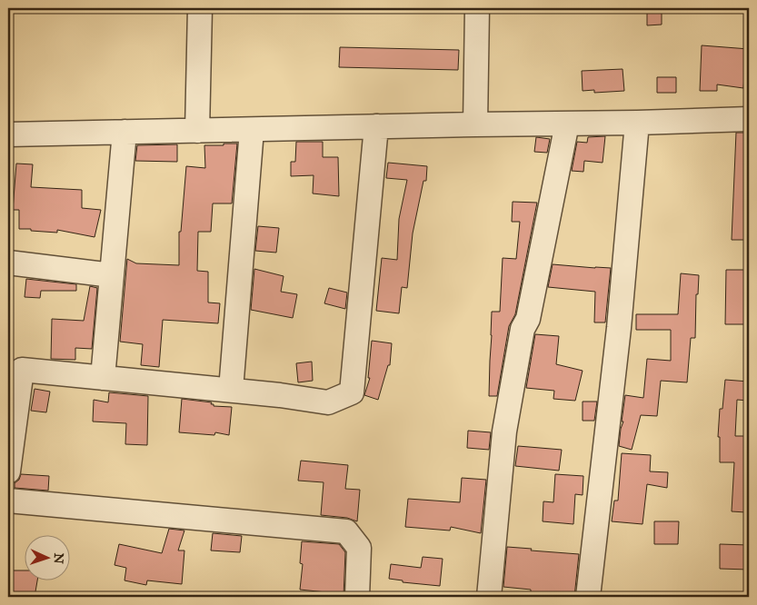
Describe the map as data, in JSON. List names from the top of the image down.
{
  "north": "right"
}
